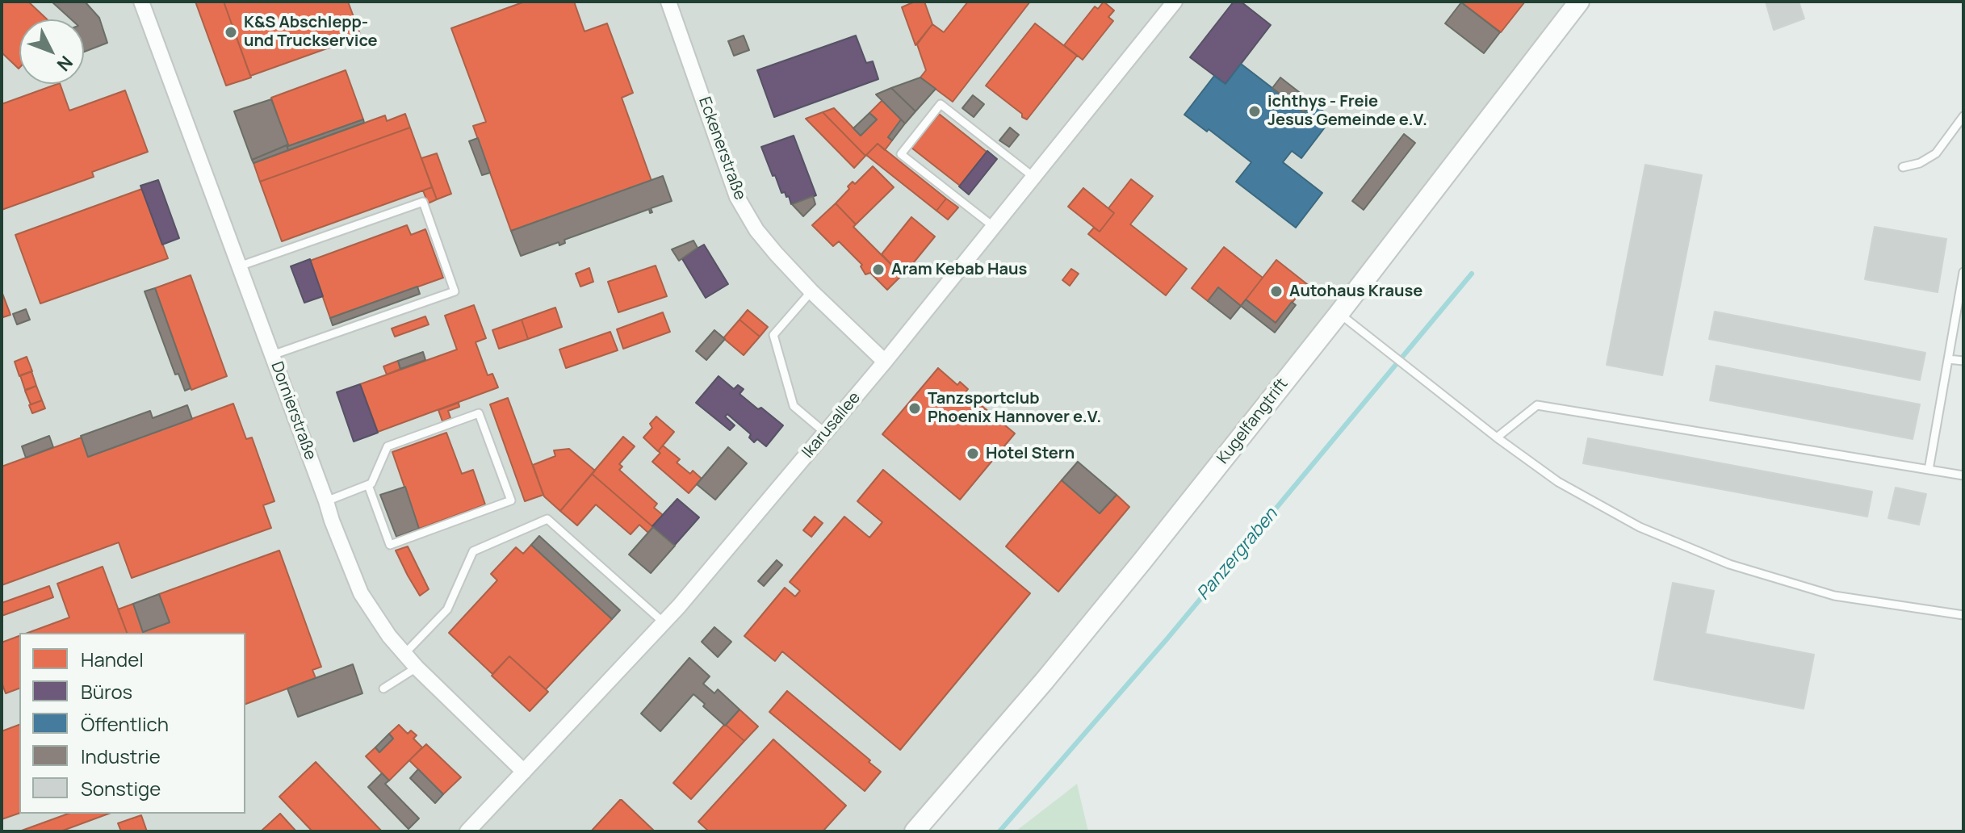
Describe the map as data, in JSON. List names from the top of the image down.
{
  "streets": {
    "street": [
      "Eckenerstraße",
      "Dornierstraße",
      "Kugelfangtrift",
      "Ikarusallee"
    ]
  },
  "crossings": [
    ["Eckenerstraße", "Ikarusallee"],
    ["Dornierstraße", "Ikarusallee"]
  ],
  "water": ["Panzergraben"],
  "places": [
    "K&S Abschlepp- und Truckservice",
    "ichthys - Freie Jesus Gemeinde e.V.",
    "Aram Kebab Haus",
    "Autohaus Krause",
    "Tanzsportclub Phoenix Hannover e.V.",
    "Hotel Stern"
  ],
  "legend": [
    "Handel",
    "Büros",
    "Öffentlich",
    "Industrie",
    "Sonstige"
  ],
  "north": "bottom right"
}
